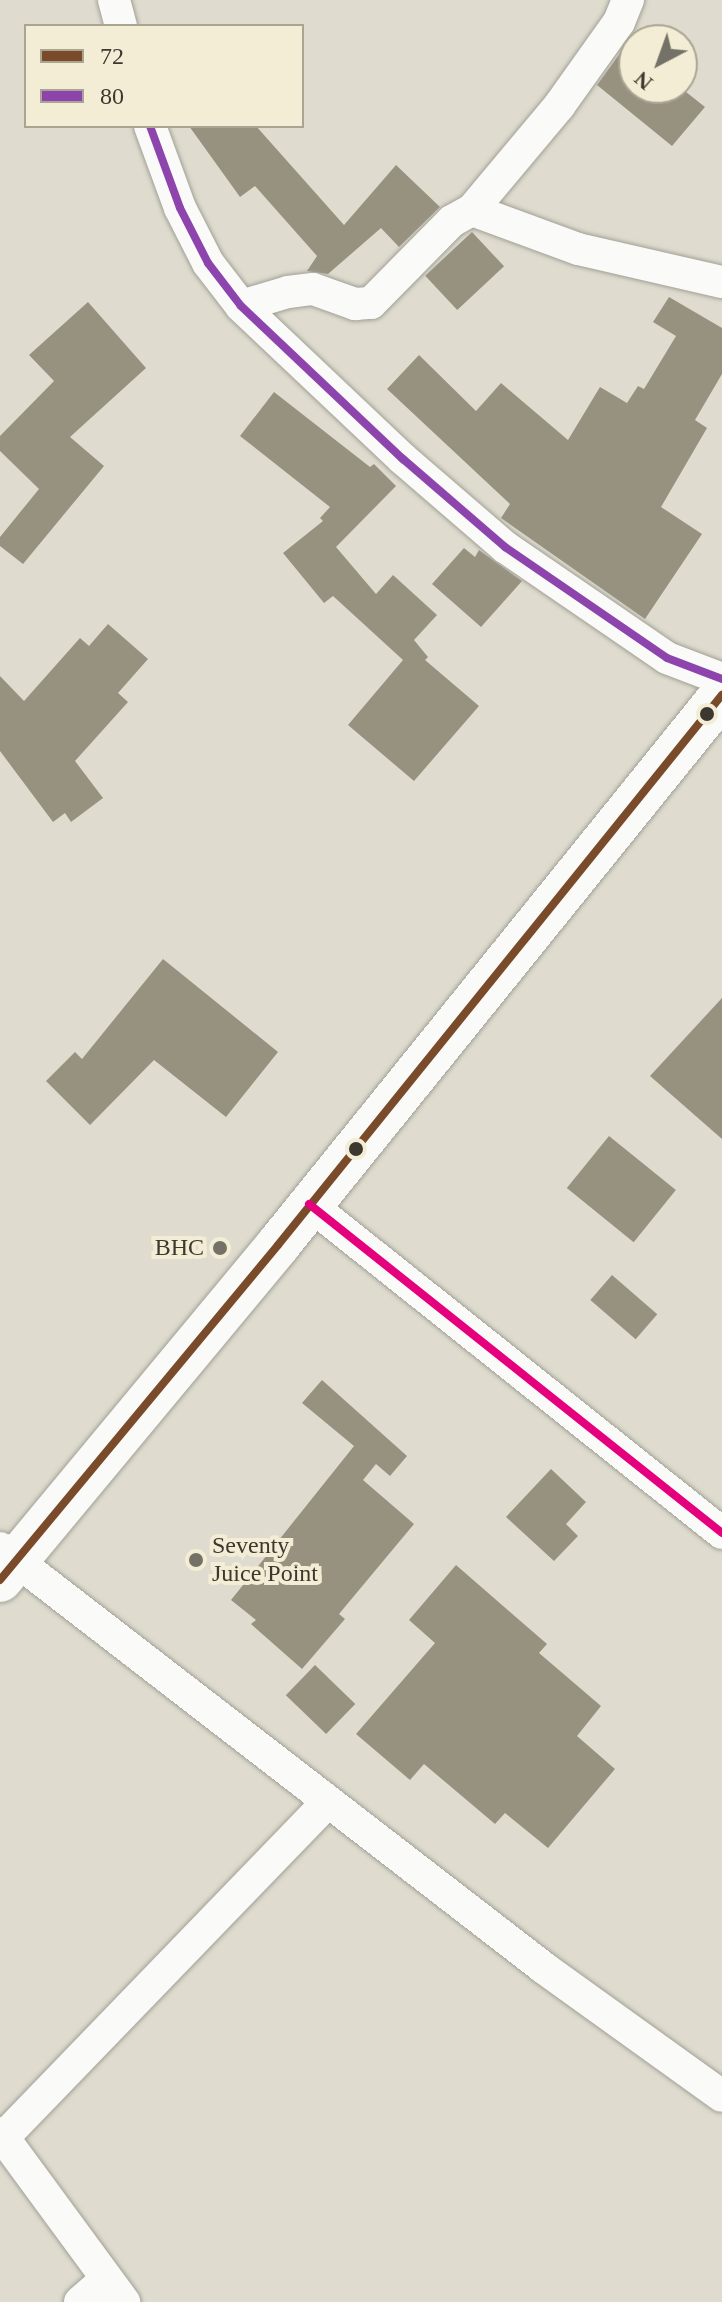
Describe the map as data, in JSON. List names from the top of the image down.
{
  "places": ["BHC", "Seventy Juice Point"],
  "lines": ["transit line 80", "transit line 72"],
  "legend": ["72", "80"],
  "north": "bottom left"
}
